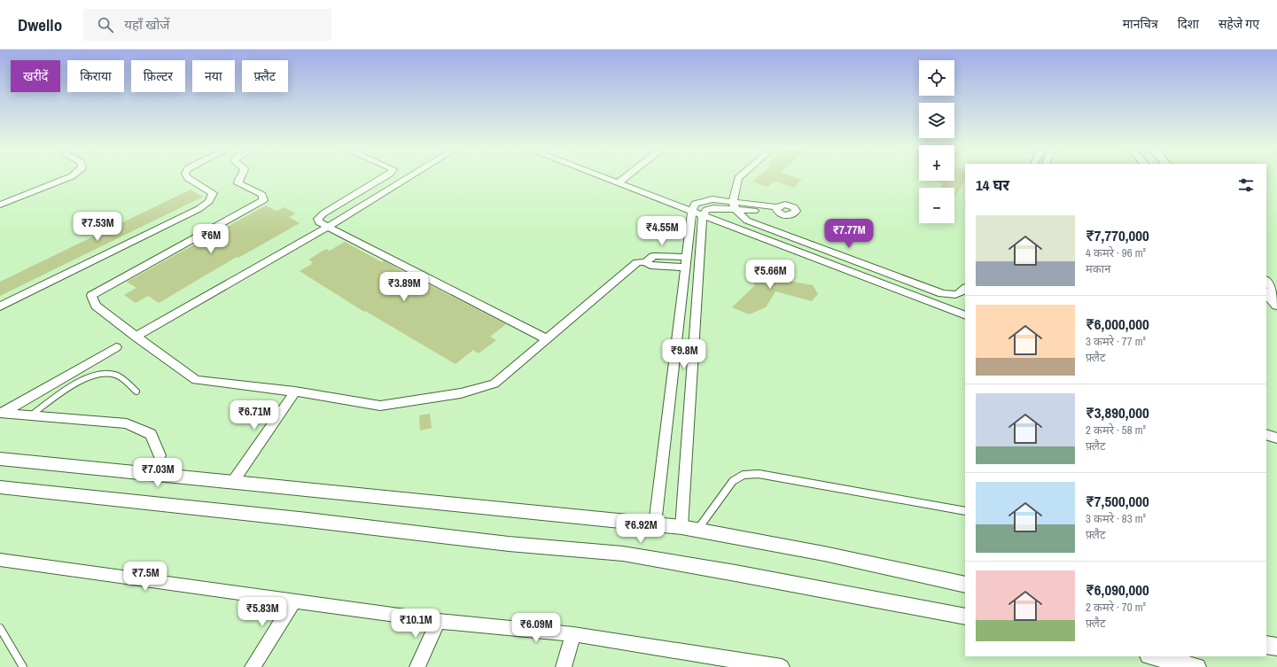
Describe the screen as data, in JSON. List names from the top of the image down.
{
  "page": {
    "header": "Dwello",
    "search": "यहाँ खोजें",
    "nav": ["मानचित्र", "दिशा", "सहेजे गए"],
    "map_buttons": ["+", "−"],
    "chip": [
      "खरीदें",
      "किराया",
      "फ़िल्टर",
      "नया",
      "फ़्लैट"
    ],
    "heading": "14 घर",
    "list": [
      {
        "name": "₹7,770,000",
        "note": "4 कमरे · 96 m² · मकान"
      },
      {
        "name": "₹6,000,000",
        "note": "3 कमरे · 77 m² · फ़्लैट"
      },
      {
        "name": "₹3,890,000",
        "note": "2 कमरे · 58 m² · फ़्लैट"
      },
      {
        "name": "₹7,500,000",
        "note": "3 कमरे · 83 m² · फ़्लैट"
      },
      {
        "name": "₹6,090,000",
        "note": "2 कमरे · 70 m² · फ़्लैट"
      }
    ],
    "price": [
      "₹7.53M",
      "₹4.55M",
      "₹7.77M",
      "₹6M",
      "₹5.66M",
      "₹3.89M",
      "₹9.8M",
      "₹6.71M",
      "₹7.03M",
      "₹6.92M",
      "₹7.5M",
      "₹5.83M",
      "₹10.1M",
      "₹6.09M"
    ]
  }
}
